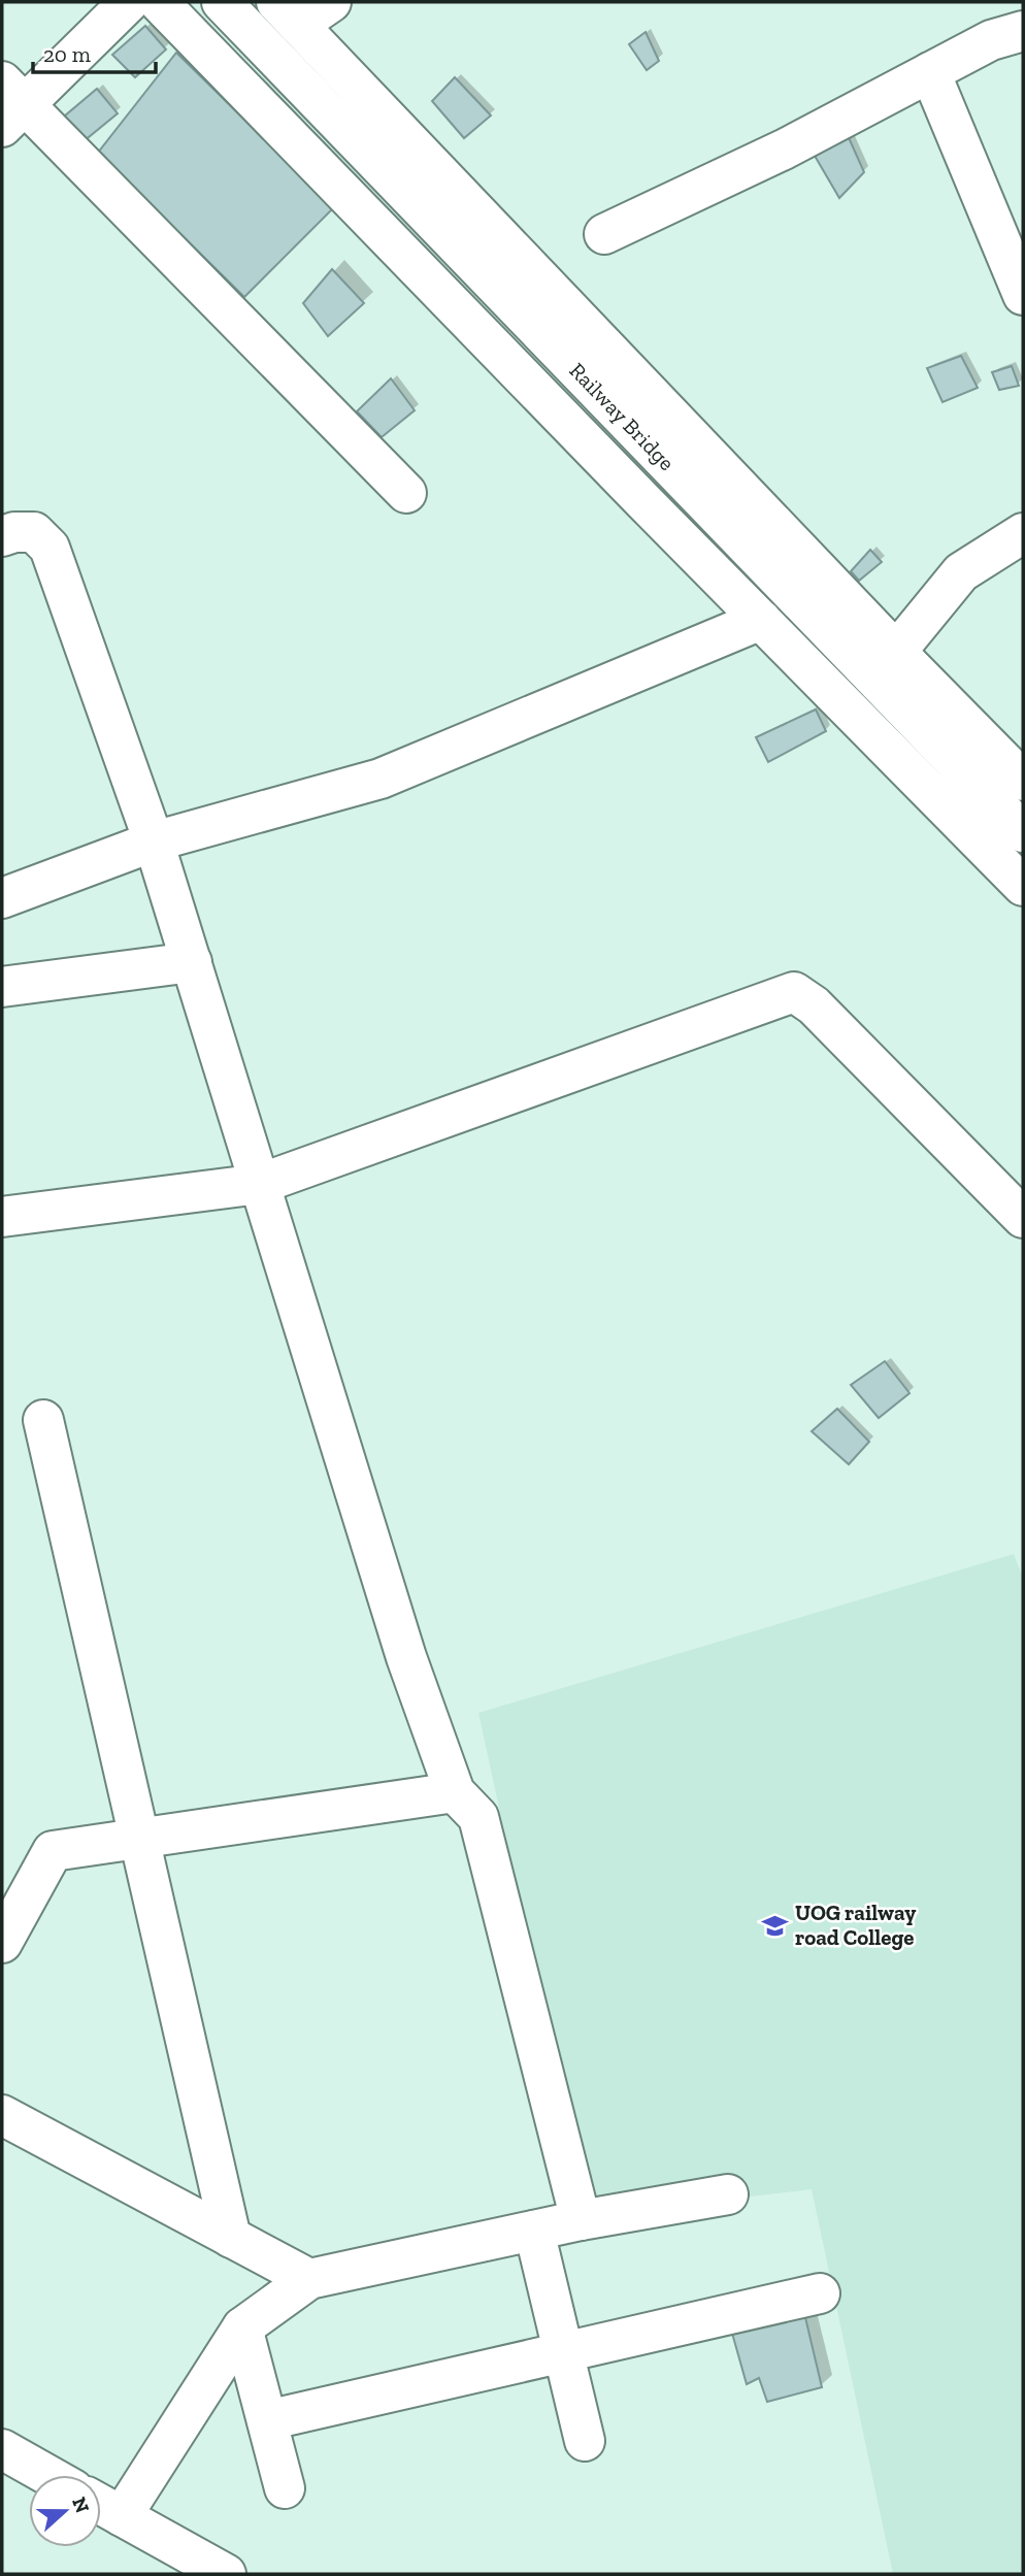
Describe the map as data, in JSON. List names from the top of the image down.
{
  "streets": {
    "street": ["Railway Bridge"]
  },
  "places": {
    "school or university": ["UOG railway road College"]
  },
  "scale_bar": "20 m",
  "north": "right"
}
